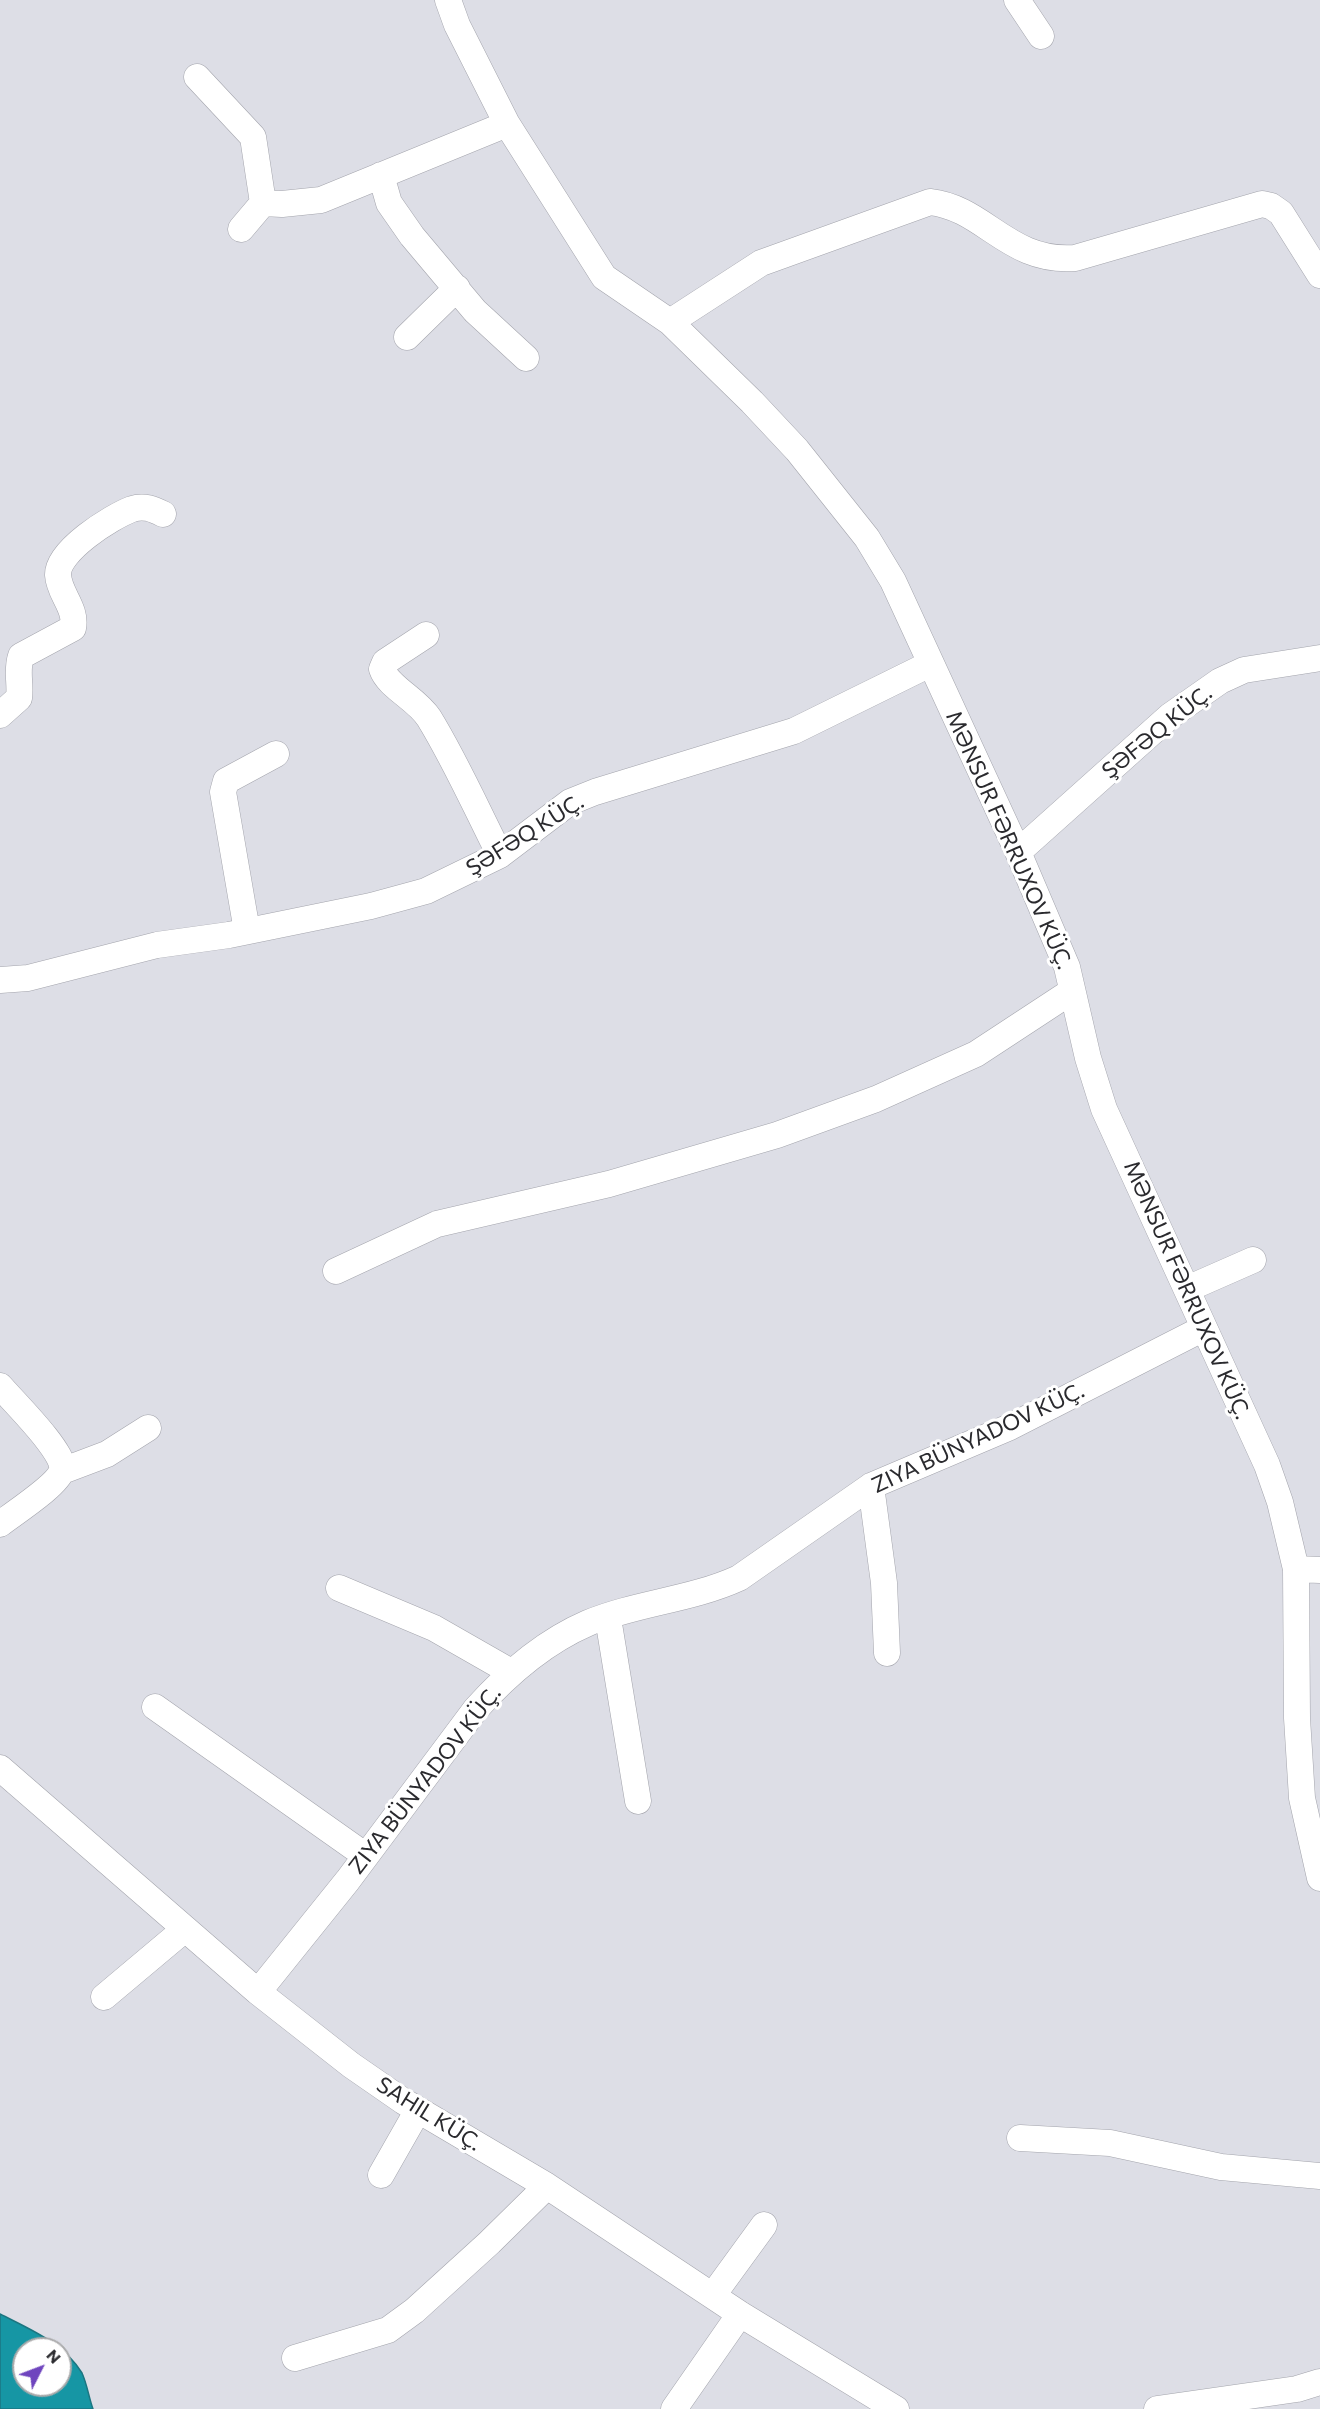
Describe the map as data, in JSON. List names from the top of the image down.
{
  "streets": {
    "street": [
      "ŞƏFƏQ KÜÇ.",
      "MƏNSUR FƏRRUXOV KÜÇ.",
      "ZIYA BÜNYADOV KÜÇ.",
      "SAHIL KÜÇ."
    ]
  },
  "crossings": [
    ["ŞƏFƏQ KÜÇ.", "MƏNSUR FƏRRUXOV KÜÇ."],
    ["MƏNSUR FƏRRUXOV KÜÇ.", "ZIYA BÜNYADOV KÜÇ."],
    ["ZIYA BÜNYADOV KÜÇ.", "SAHIL KÜÇ."]
  ],
  "north": "top right"
}
